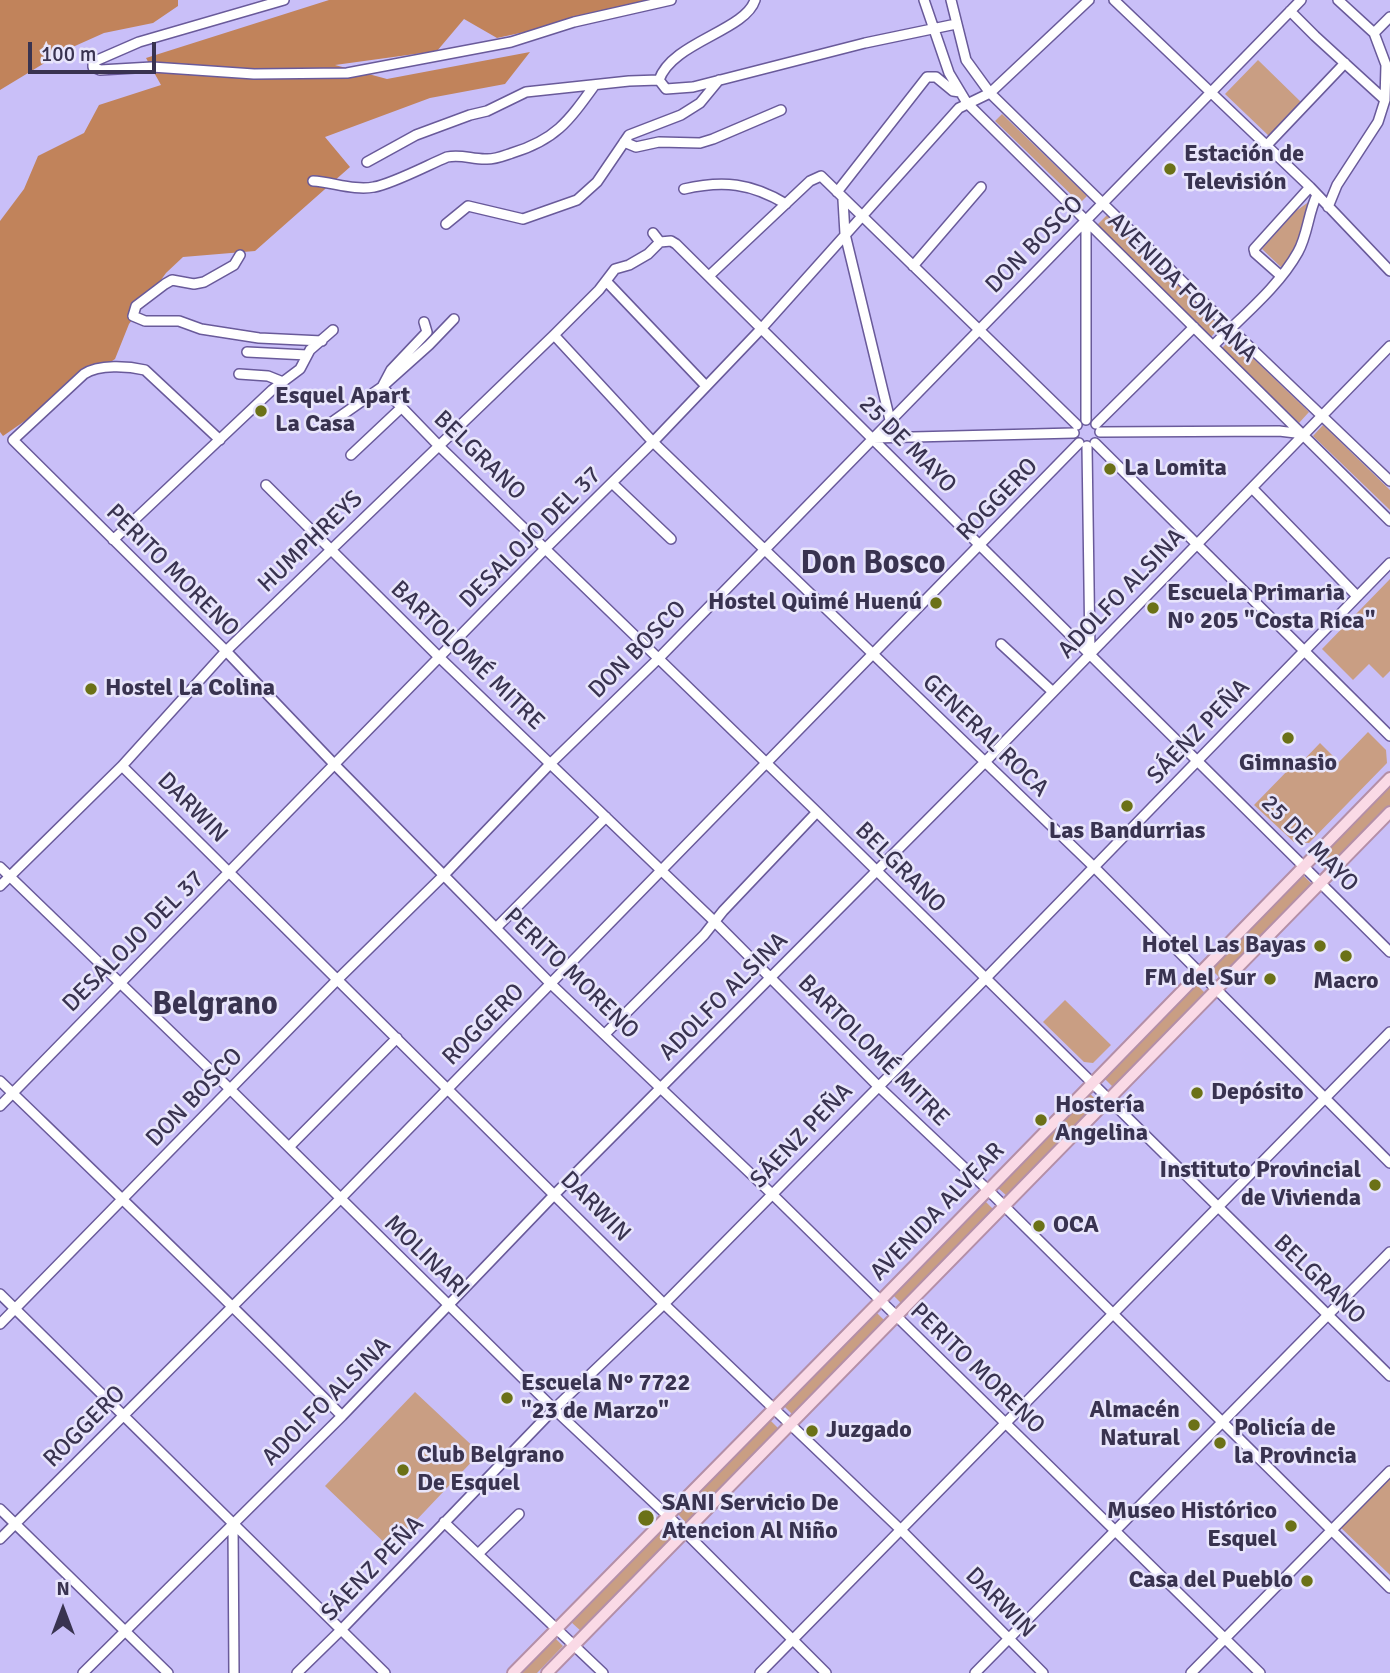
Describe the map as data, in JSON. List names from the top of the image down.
{
  "streets": {
    "main road": ["AVENIDA ALVEAR"],
    "street": [
      "DON BOSCO",
      "AVENIDA FONTANA",
      "25 DE MAYO",
      "BELGRANO",
      "ROGGERO",
      "DESALOJO DEL 37",
      "HUMPHREYS",
      "PERITO MORENO",
      "ADOLFO ALSINA",
      "BARTOLOMÉ MITRE",
      "SÁENZ PEÑA",
      "GENERAL ROCA",
      "DARWIN",
      "MOLINARI"
    ]
  },
  "crossings": [
    ["DON BOSCO", "AVENIDA FONTANA"],
    ["DON BOSCO", "25 DE MAYO"],
    ["DON BOSCO", "BELGRANO"],
    ["DON BOSCO", "PERITO MORENO"],
    ["DON BOSCO", "BARTOLOMÉ MITRE"],
    ["DON BOSCO", "GENERAL ROCA"],
    ["DON BOSCO", "DARWIN"],
    ["DON BOSCO", "MOLINARI"],
    ["AVENIDA FONTANA", "DESALOJO DEL 37"],
    ["AVENIDA FONTANA", "ADOLFO ALSINA"],
    ["25 DE MAYO", "ROGGERO"],
    ["25 DE MAYO", "DESALOJO DEL 37"],
    ["25 DE MAYO", "HUMPHREYS"],
    ["25 DE MAYO", "ADOLFO ALSINA"],
    ["25 DE MAYO", "SÁENZ PEÑA"],
    ["25 DE MAYO", "AVENIDA ALVEAR"],
    ["BELGRANO", "ROGGERO"],
    ["BELGRANO", "DESALOJO DEL 37"],
    ["BELGRANO", "HUMPHREYS"],
    ["BELGRANO", "ADOLFO ALSINA"],
    ["BELGRANO", "SÁENZ PEÑA"],
    ["BELGRANO", "AVENIDA ALVEAR"],
    ["ROGGERO", "PERITO MORENO"],
    ["ROGGERO", "BARTOLOMÉ MITRE"],
    ["ROGGERO", "GENERAL ROCA"],
    ["ROGGERO", "DARWIN"],
    ["ROGGERO", "MOLINARI"],
    ["DESALOJO DEL 37", "PERITO MORENO"],
    ["DESALOJO DEL 37", "BARTOLOMÉ MITRE"],
    ["DESALOJO DEL 37", "GENERAL ROCA"],
    ["DESALOJO DEL 37", "DARWIN"],
    ["DESALOJO DEL 37", "MOLINARI"],
    ["HUMPHREYS", "PERITO MORENO"],
    ["HUMPHREYS", "BARTOLOMÉ MITRE"],
    ["HUMPHREYS", "GENERAL ROCA"],
    ["HUMPHREYS", "DARWIN"],
    ["HUMPHREYS", "MOLINARI"],
    ["PERITO MORENO", "ADOLFO ALSINA"],
    ["PERITO MORENO", "SÁENZ PEÑA"],
    ["PERITO MORENO", "AVENIDA ALVEAR"],
    ["ADOLFO ALSINA", "BARTOLOMÉ MITRE"],
    ["ADOLFO ALSINA", "GENERAL ROCA"],
    ["ADOLFO ALSINA", "DARWIN"],
    ["ADOLFO ALSINA", "MOLINARI"],
    ["BARTOLOMÉ MITRE", "SÁENZ PEÑA"],
    ["BARTOLOMÉ MITRE", "AVENIDA ALVEAR"],
    ["SÁENZ PEÑA", "GENERAL ROCA"],
    ["SÁENZ PEÑA", "DARWIN"],
    ["SÁENZ PEÑA", "MOLINARI"],
    ["GENERAL ROCA", "AVENIDA ALVEAR"],
    ["DARWIN", "AVENIDA ALVEAR"],
    ["AVENIDA ALVEAR", "MOLINARI"]
  ],
  "districts": ["Don Bosco", "Belgrano"],
  "places": [
    "Estación de Televisión",
    "Esquel Apart La Casa",
    "La Lomita",
    "Hostel Quimé Huenú",
    "Escuela Primaria Nº 205 \"Costa Rica\"",
    "Hostel La Colina",
    "Gimnasio",
    "Las Bandurrias",
    "Hotel Las Bayas",
    "Macro",
    "FM del Sur",
    "Depósito",
    "Hostería Angelina",
    "Instituto Provincial de Vivienda",
    "OCA",
    "Escuela N° 7722 \"23 de Marzo\"",
    "Almacén Natural",
    "Juzgado",
    "Policía de la Provincia",
    "Club Belgrano De Esquel",
    "SANI Servicio De Atencion Al Niño",
    "Museo Histórico Esquel",
    "Casa del Pueblo"
  ],
  "scale_bar": "100 m",
  "north": "top"
}
